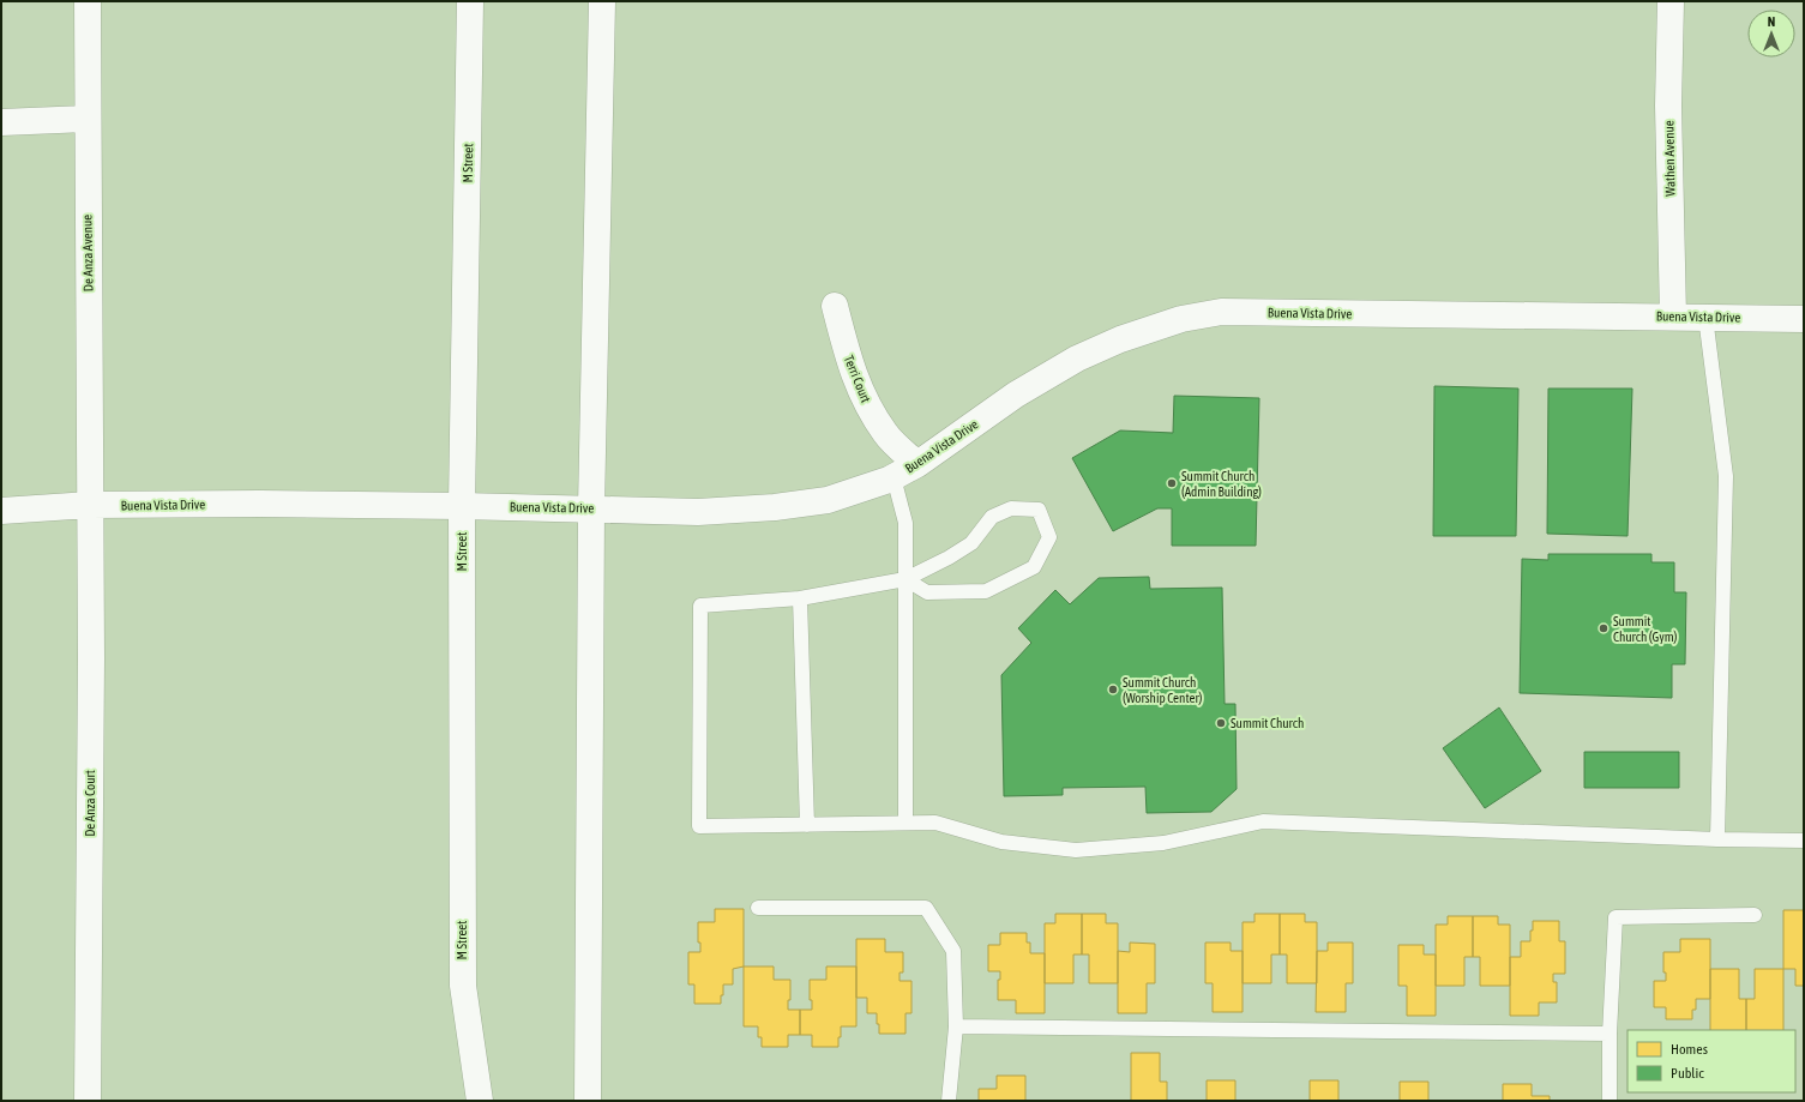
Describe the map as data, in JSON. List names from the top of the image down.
{
  "streets": {
    "street": [
      "Wathen Avenue",
      "M Street",
      "De Anza Avenue",
      "Buena Vista Drive",
      "Terri Court",
      "De Anza Court"
    ]
  },
  "crossings": [
    ["Wathen Avenue", "Buena Vista Drive"],
    ["M Street", "Buena Vista Drive"],
    ["De Anza Avenue", "Buena Vista Drive"],
    ["De Anza Avenue", "De Anza Court"],
    ["Buena Vista Drive", "Terri Court"],
    ["Buena Vista Drive", "De Anza Court"]
  ],
  "places": [
    "Summit Church (Admin Building)",
    "Summit Church (Gym)",
    "Summit Church (Worship Center)",
    "Summit Church"
  ],
  "legend": ["Homes", "Public"],
  "north": "top"
}
